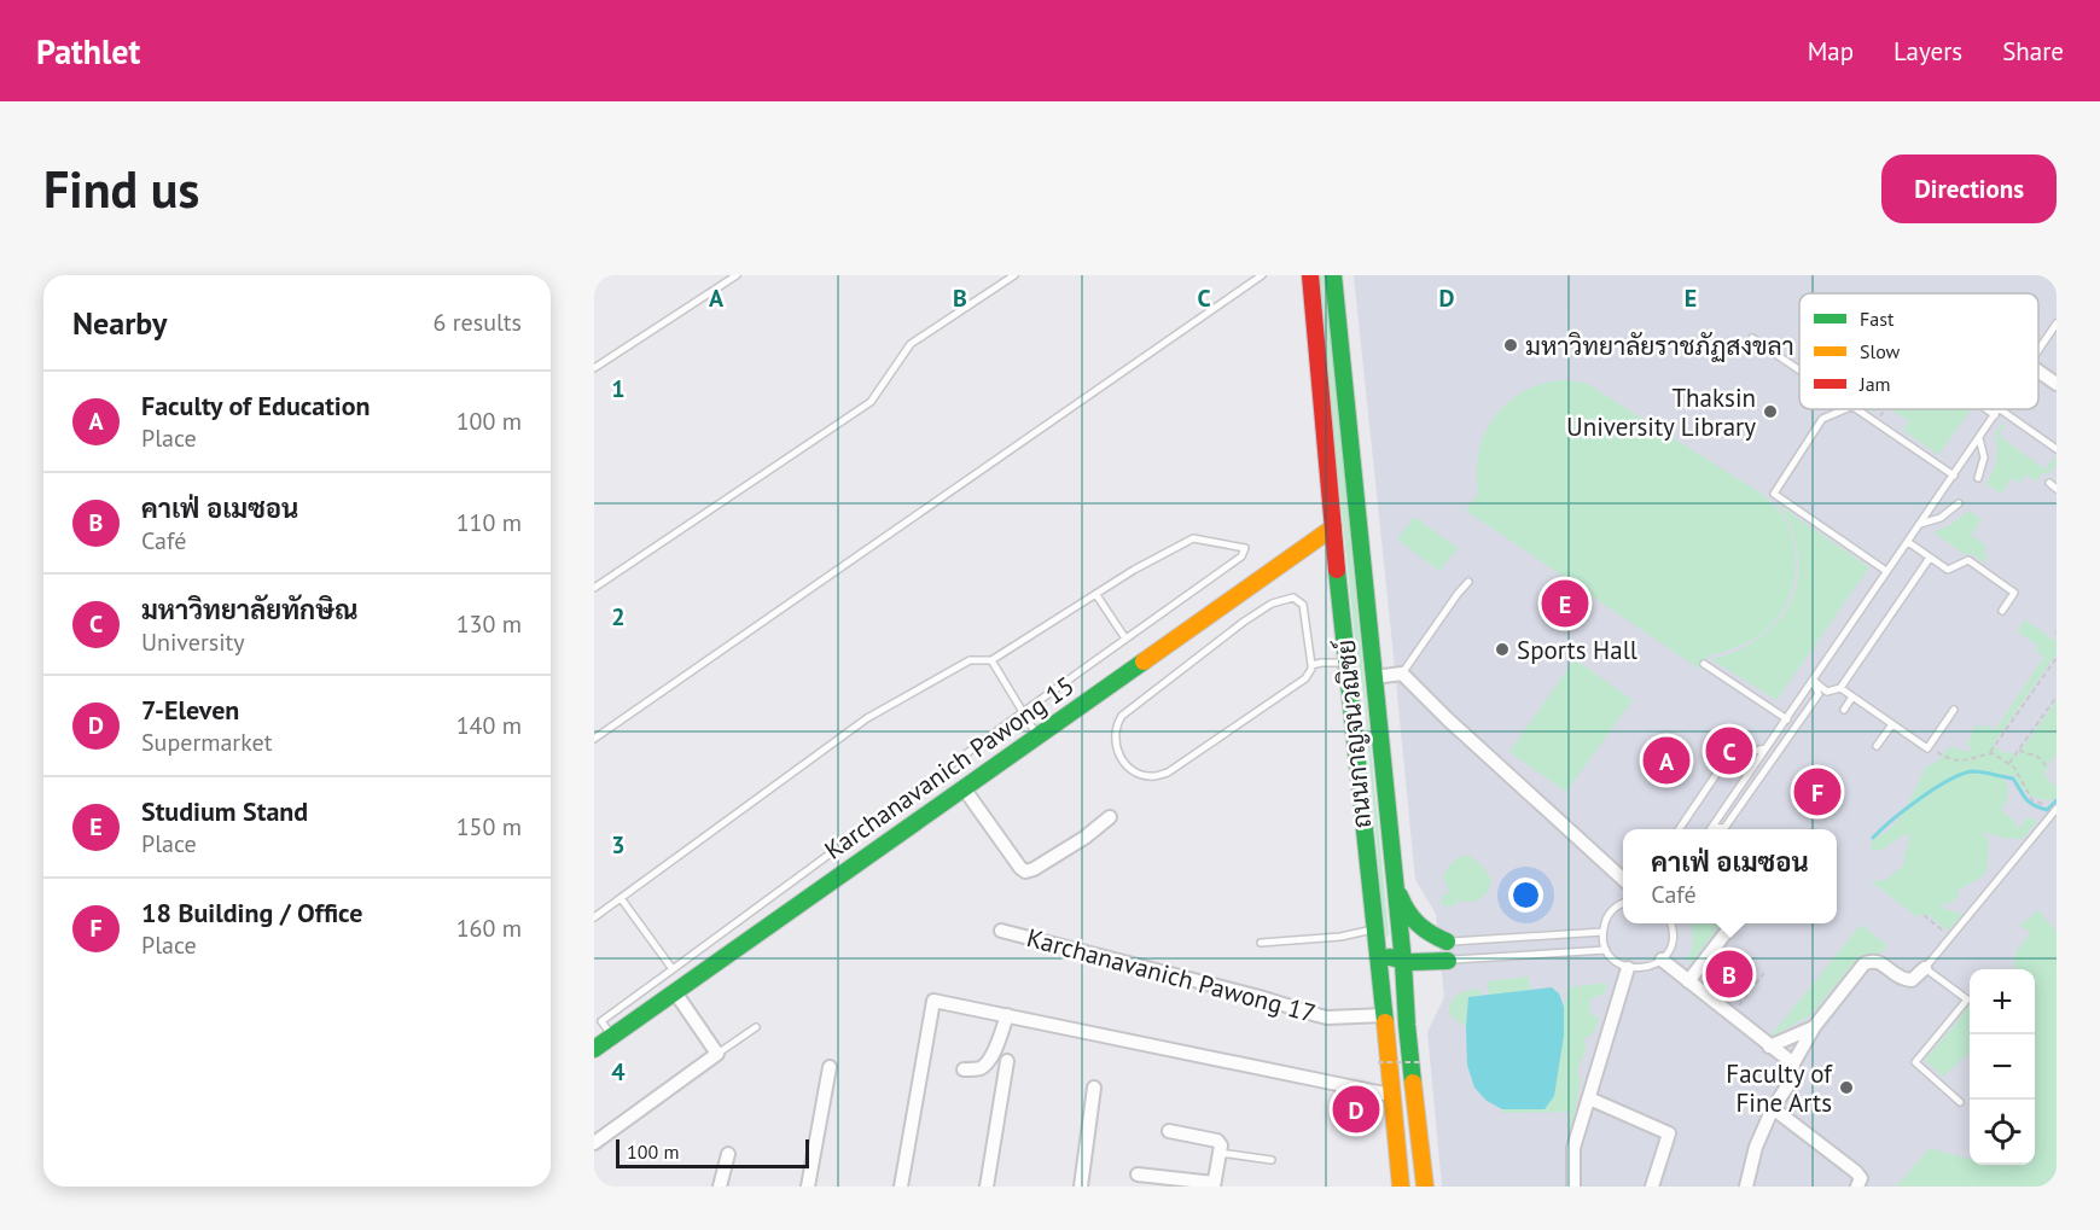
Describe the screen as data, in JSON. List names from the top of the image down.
{
  "streets": {
    "main road": ["ถนนกาญจนวณิชย์", "Karchanavanich Pawong 15"],
    "street": ["Karchanavanich Pawong 17"]
  },
  "crossings": [
    ["ถนนกาญจนวณิชย์", "Karchanavanich Pawong 15"],
    ["ถนนกาญจนวณิชย์", "Karchanavanich Pawong 17"]
  ],
  "places": [
    "มหาวิทยาลัยราชภัฏสงขลา",
    "Thaksin University Library",
    "Sports Hall",
    "Faculty of Fine Arts"
  ],
  "legend": ["Fast", "Slow", "Jam"],
  "scale_bar": "100 m",
  "page": {
    "header": "Pathlet",
    "nav": ["Map", "Layers", "Share"],
    "buttons": "Directions",
    "title": "Find us",
    "heading": ["Nearby", "6 results"],
    "list": [
      {
        "mark": "A",
        "name": "Faculty of Education",
        "note": "Place",
        "value": "100 m"
      },
      {
        "mark": "B",
        "name": "คาเฟ่ อเมซอน",
        "note": "Café",
        "value": "110 m"
      },
      {
        "mark": "C",
        "name": "มหาวิทยาลัยทักษิณ",
        "note": "University",
        "value": "130 m"
      },
      {
        "mark": "D",
        "name": "7-Eleven",
        "note": "Supermarket",
        "value": "140 m"
      },
      {
        "mark": "E",
        "name": "Studium Stand",
        "note": "Place",
        "value": "150 m"
      },
      {
        "mark": "F",
        "name": "18 Building / Office",
        "note": "Place",
        "value": "160 m"
      }
    ],
    "pins": [
      "E",
      "C",
      "A",
      "F",
      "B",
      "D"
    ],
    "popup": ["คาเฟ่ อเมซอน", "Café"],
    "map_buttons": ["+", "−"],
    "scale": "100 m"
  },
  "grid": {
    "columns": [
      "A",
      "B",
      "C",
      "D",
      "E"
    ],
    "rows": [
      "1",
      "2",
      "3",
      "4"
    ]
  }
}
